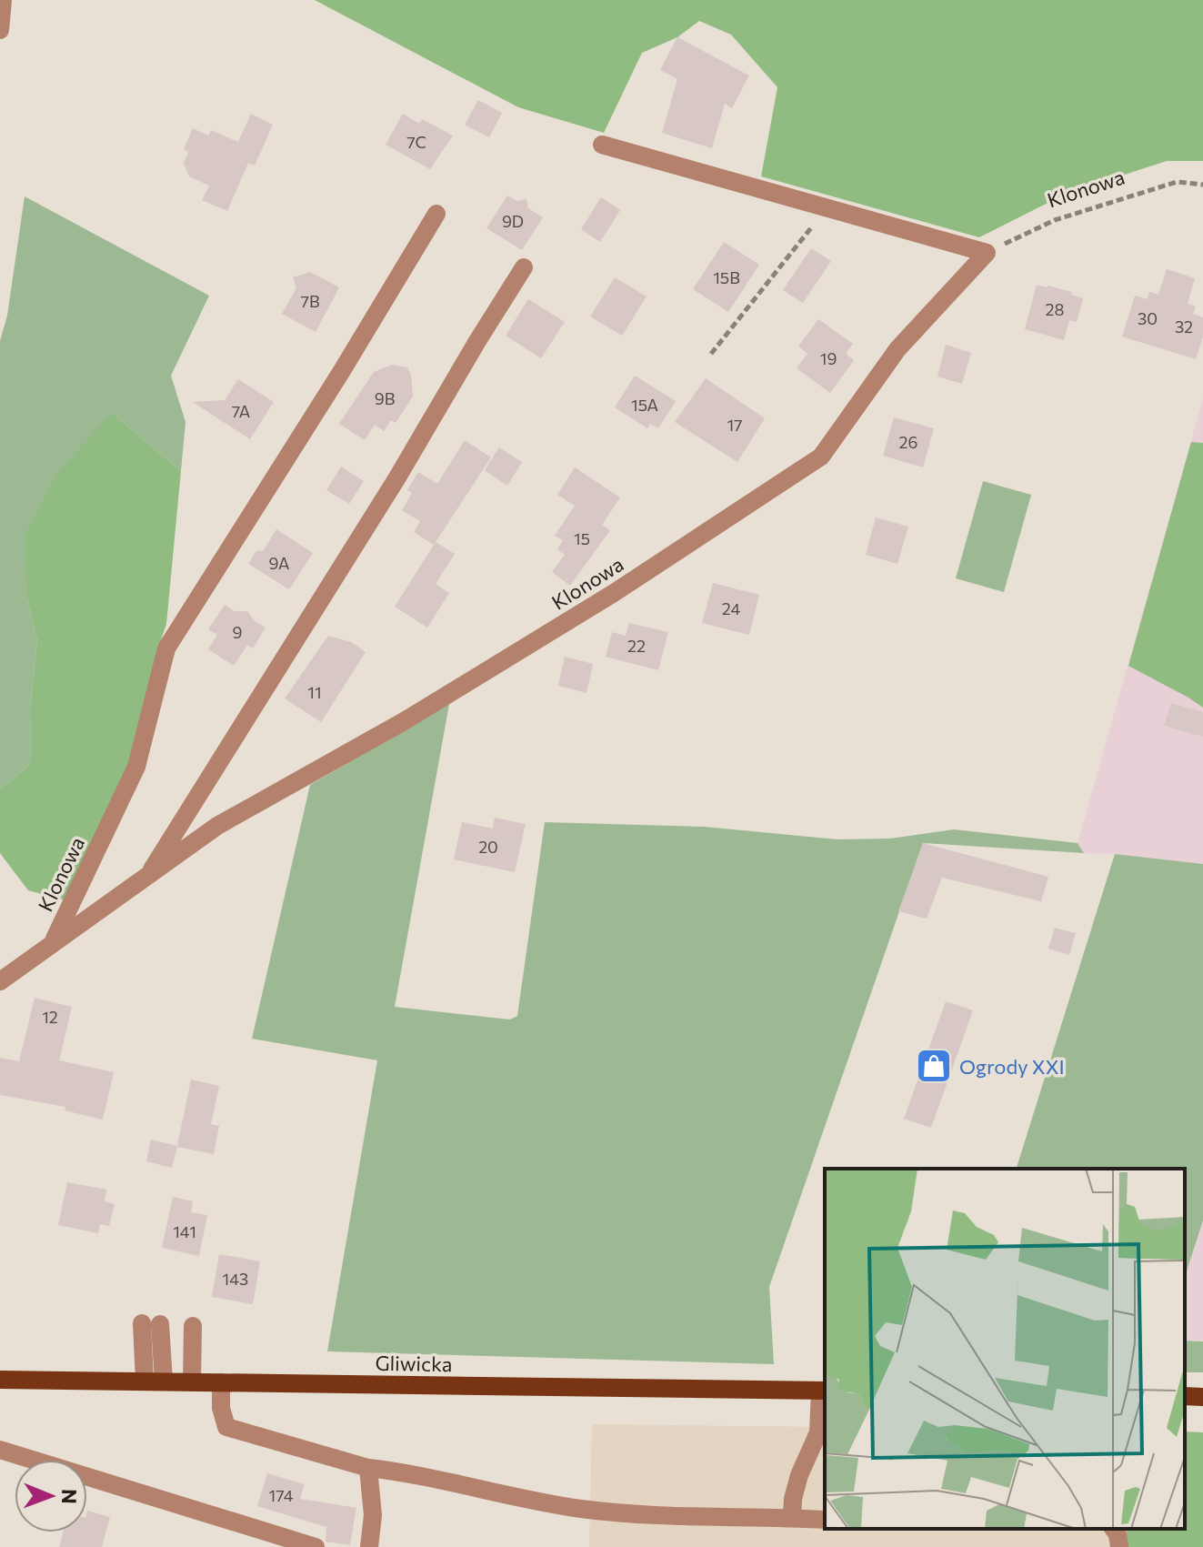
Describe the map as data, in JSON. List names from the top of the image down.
{
  "streets": {
    "main road": ["Gliwicka"],
    "street": ["Klonowa"]
  },
  "places": {
    "shop": ["Ogrody XXI"]
  },
  "house_numbers": [
    "7C",
    "9D",
    "15B",
    "7B",
    "28",
    "30",
    "32",
    "19",
    "9B",
    "15A",
    "7A",
    "17",
    "26",
    "15",
    "9A",
    "24",
    "9",
    "22",
    "11",
    "20",
    "12",
    "141",
    "143",
    "174"
  ],
  "north": "right"
}
